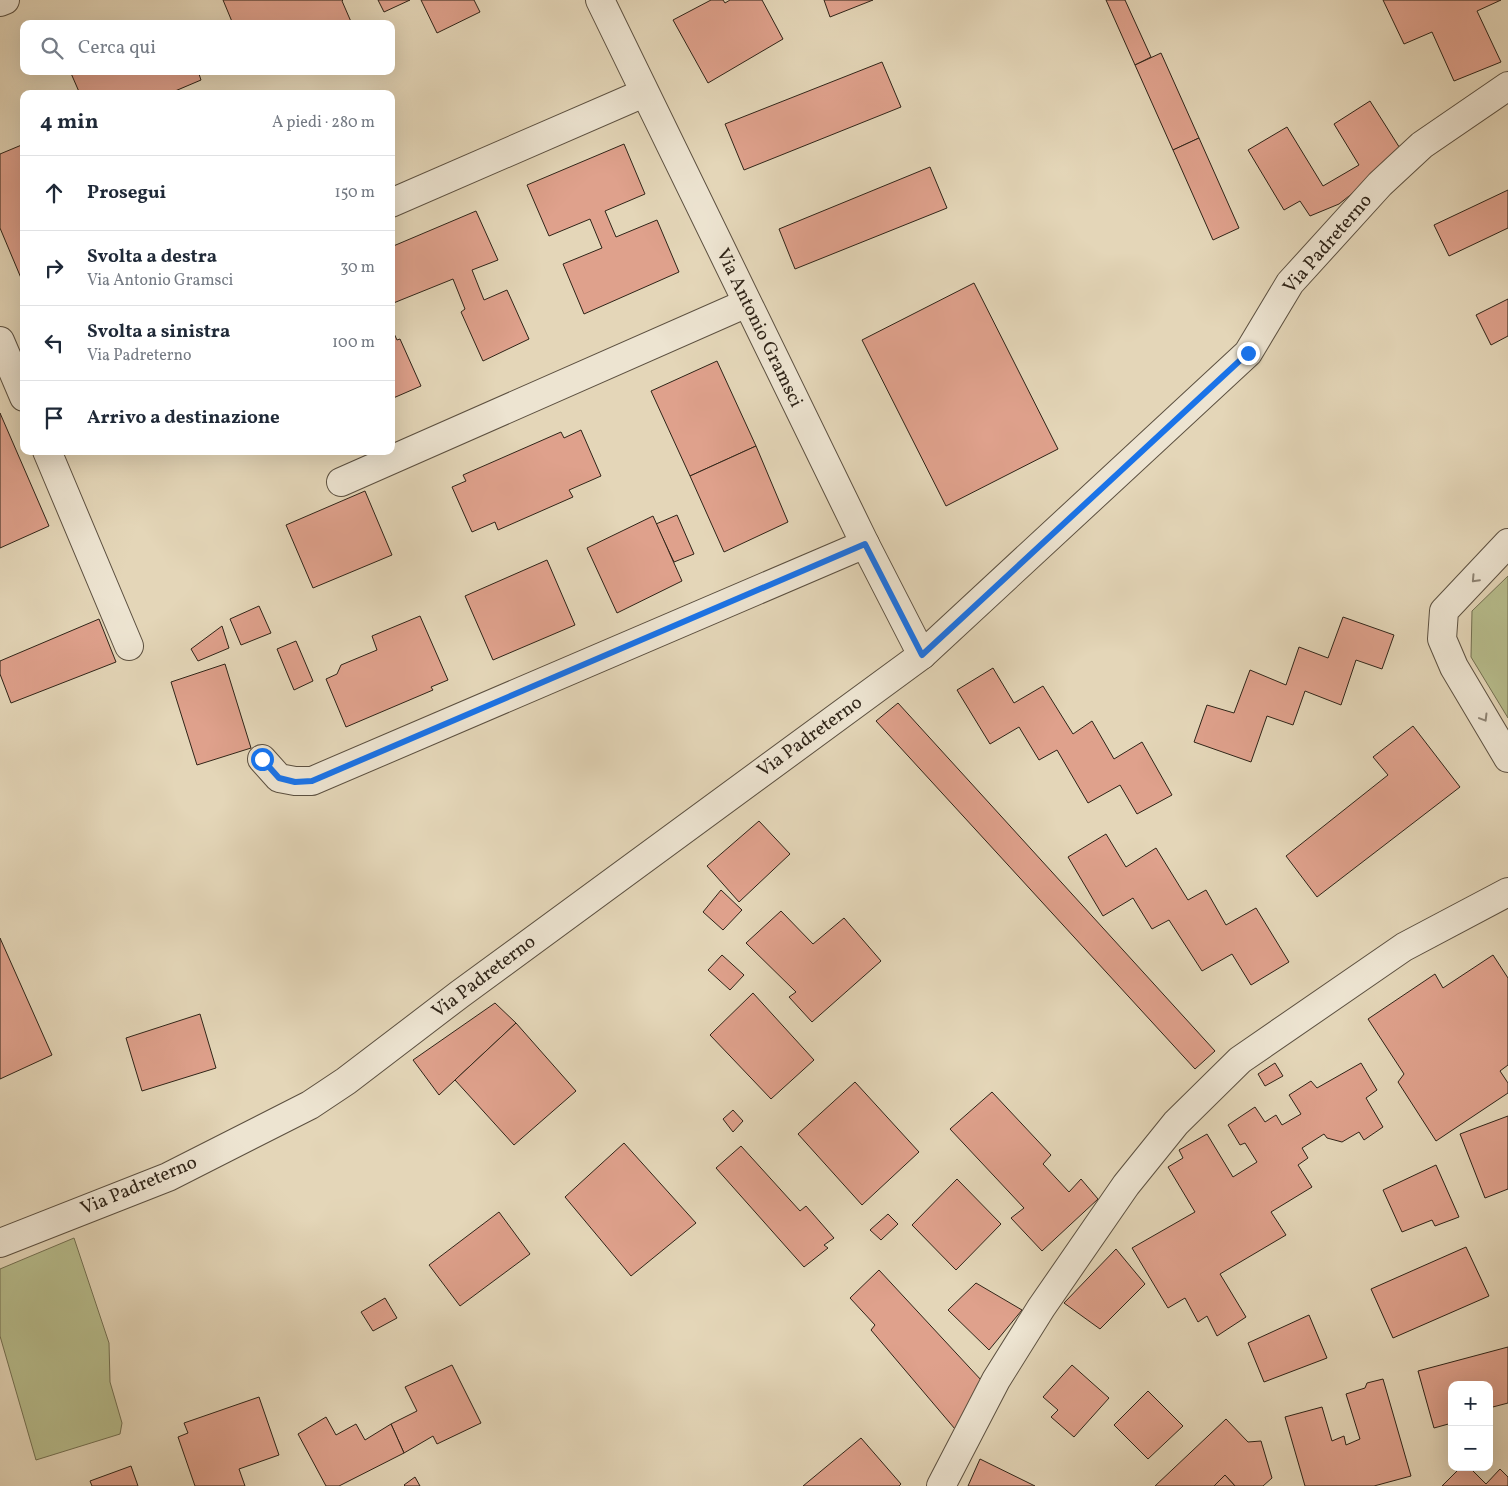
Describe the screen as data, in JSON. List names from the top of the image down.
{
  "streets": {
    "street": ["Via Padreterno", "Via Antonio Gramsci"]
  },
  "crossings": [
    ["Via Padreterno", "Via Antonio Gramsci"]
  ],
  "page": {
    "search": "Cerca qui",
    "heading": ["4 min", "A piedi · 280 m"],
    "list": [
      ["Prosegui", "150 m"],
      ["Svolta a destra", "Via Antonio Gramsci", "30 m"],
      ["Svolta a sinistra", "Via Padreterno", "100 m"],
      "Arrivo a destinazione"
    ],
    "map_buttons": ["+", "−"]
  }
}
